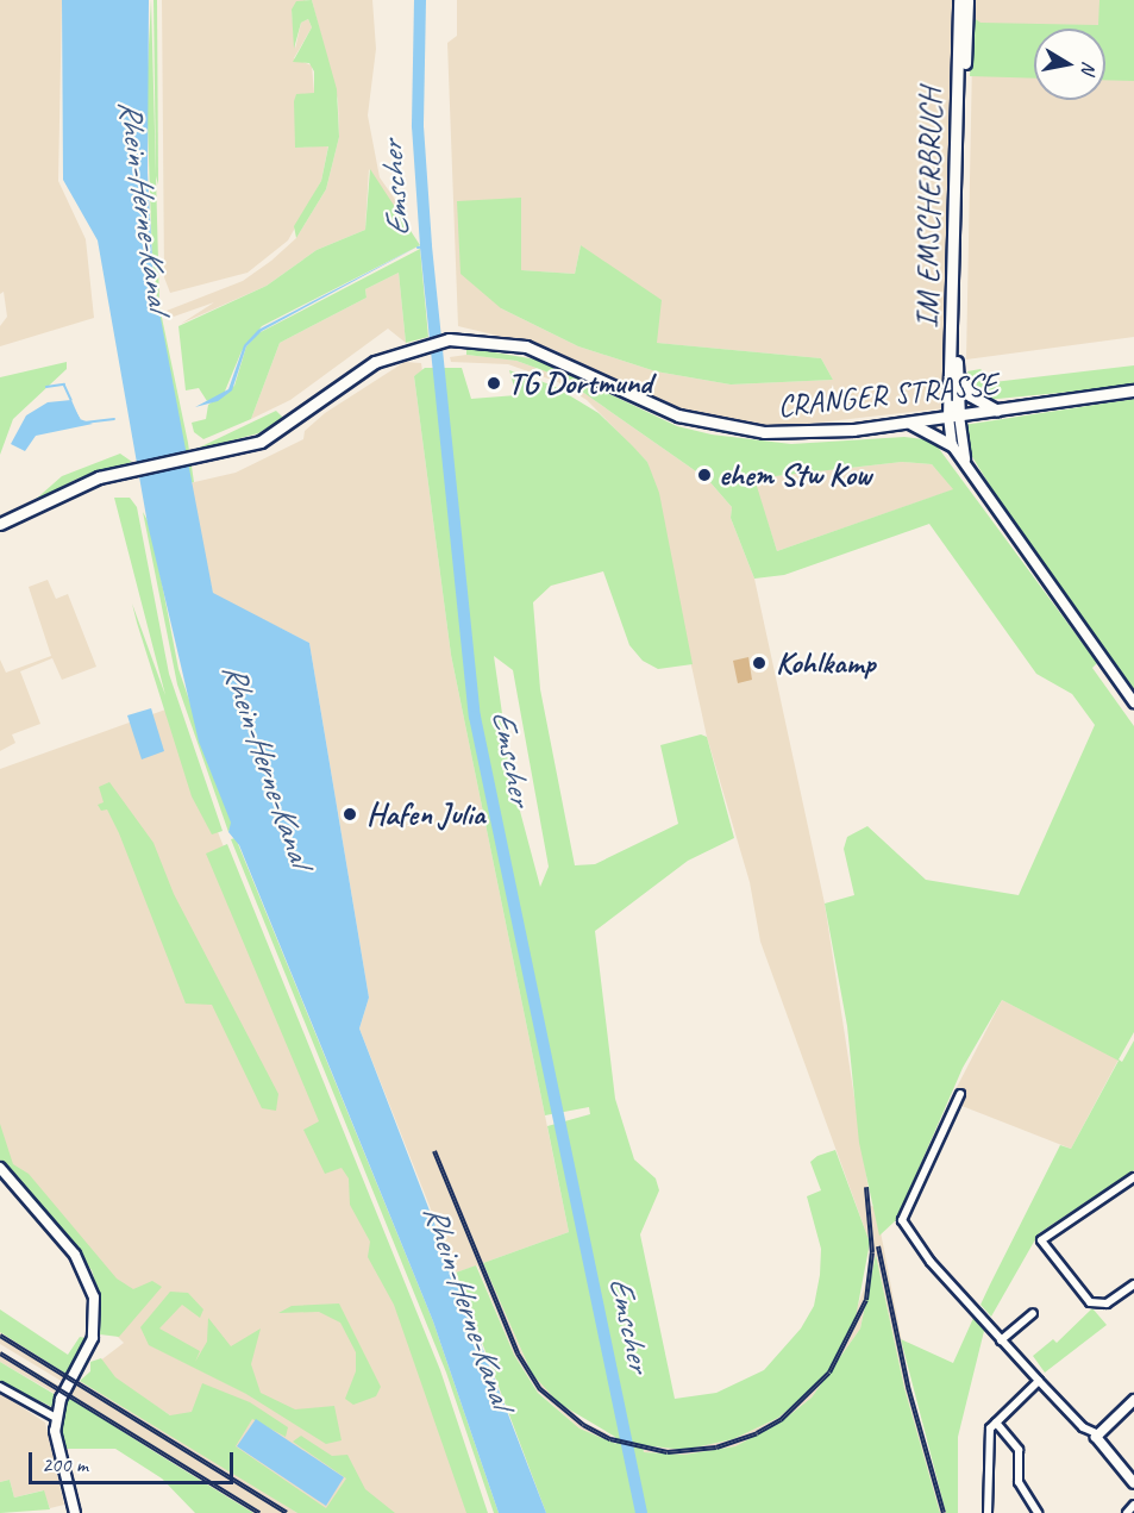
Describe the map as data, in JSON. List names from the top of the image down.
{
  "streets": {
    "main road": ["IM EMSCHERBRUCH", "CRANGER STRASSE"]
  },
  "crossings": [
    ["IM EMSCHERBRUCH", "CRANGER STRASSE"]
  ],
  "water": ["Emscher", "Rhein-Herne-Kanal"],
  "places": [
    "TG Dortmund",
    "ehem Stw Kow",
    "Kohlkamp",
    "Hafen Julia"
  ],
  "scale_bar": "200 m",
  "north": "right"
}
